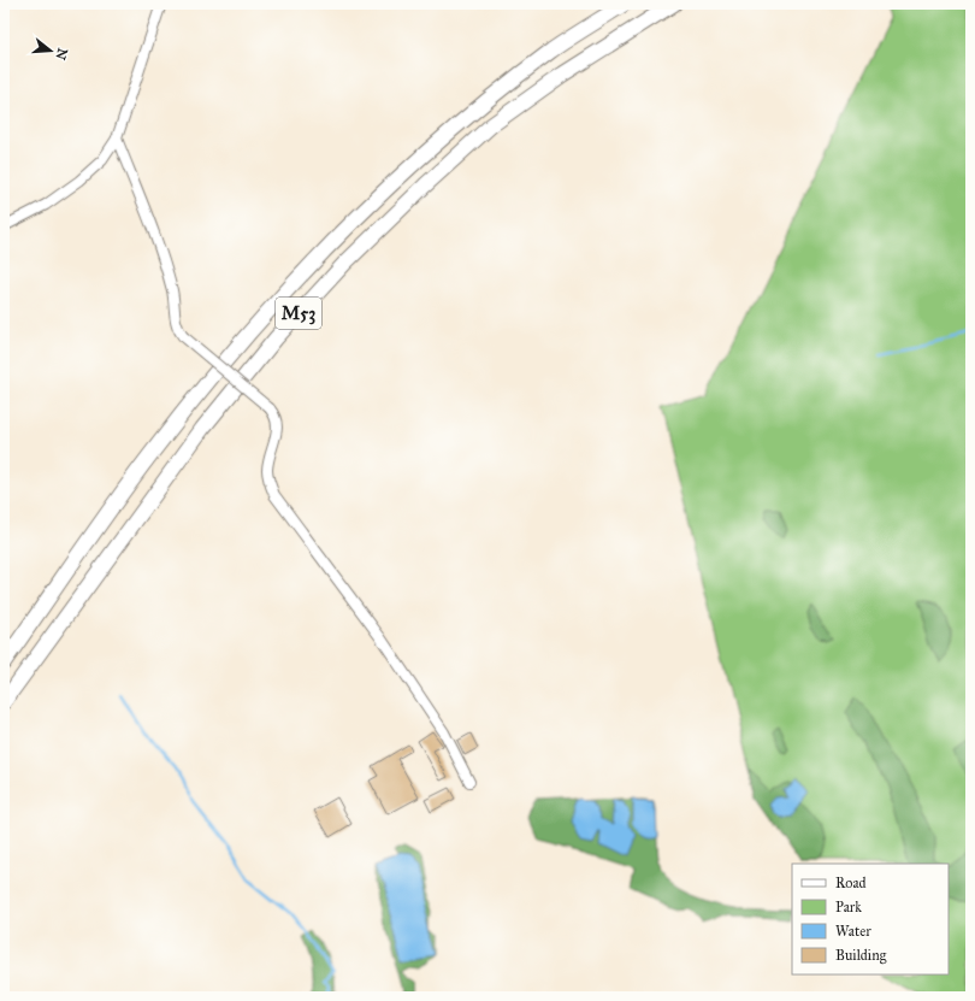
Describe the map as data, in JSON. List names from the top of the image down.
{
  "streets": {
    "highway": ["M53"]
  },
  "legend": [
    "Road",
    "Park",
    "Water",
    "Building"
  ],
  "north": "right"
}
